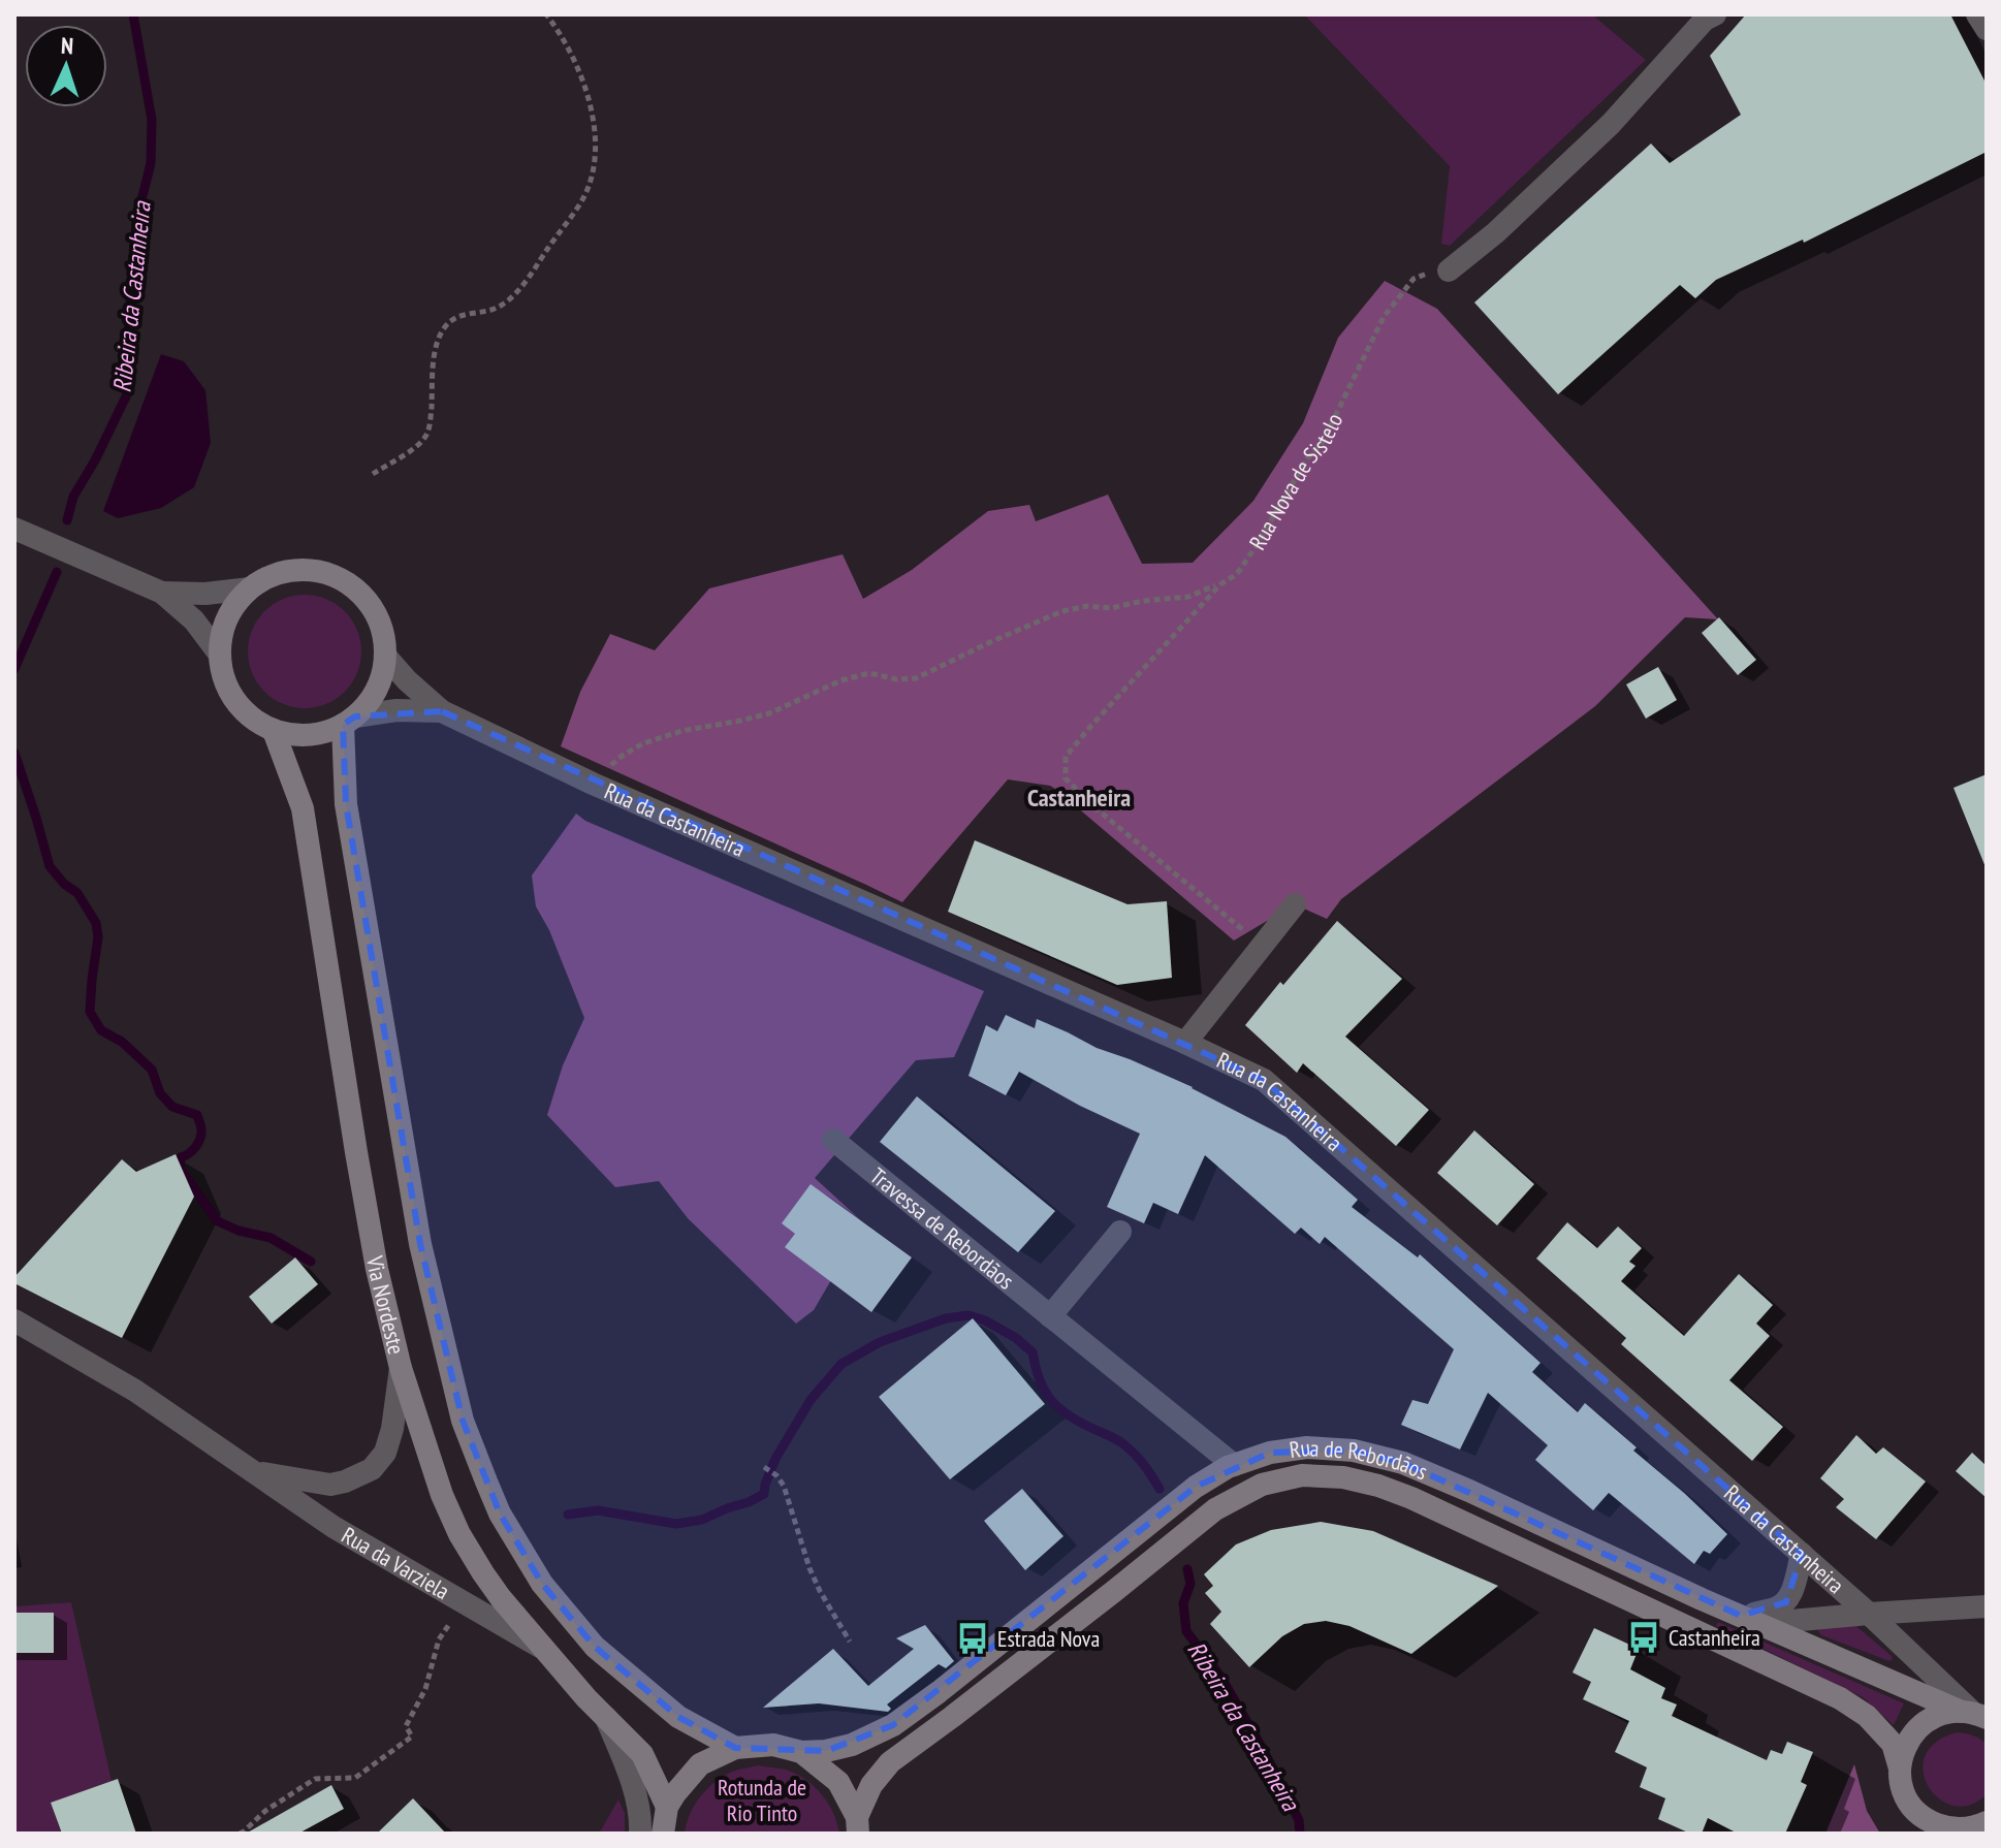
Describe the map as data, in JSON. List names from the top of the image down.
{
  "streets": {
    "main road": ["Via Nordeste", "Rua de Rebordãos"],
    "street": ["Rua da Castanheira", "Travessa de Rebordãos", "Rua da Varziela"],
    "path": ["Rua Nova de Sistelo"]
  },
  "crossings": [
    ["Rua da Castanheira", "Via Nordeste"],
    ["Rua da Castanheira", "Rua de Rebordãos"],
    ["Travessa de Rebordãos", "Rua de Rebordãos"],
    ["Via Nordeste", "Rua da Varziela"]
  ],
  "districts": ["Castanheira"],
  "water": ["Ribeira da Castanheira"],
  "parks": ["Rotunda de Rio Tinto"],
  "places": {
    "bus stop": ["Castanheira", "Estrada Nova"]
  },
  "north": "top"
}
